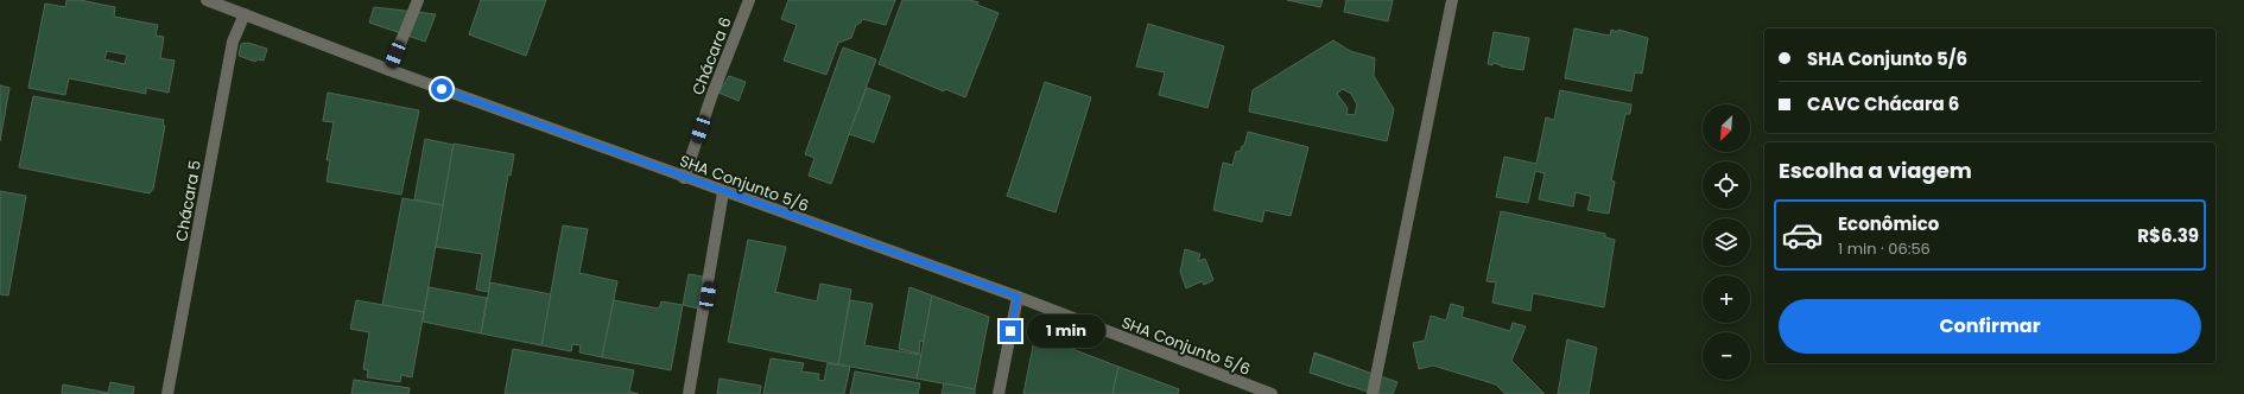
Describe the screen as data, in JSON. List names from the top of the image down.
{
  "streets": {
    "street": ["Chácara 6", "SHA Conjunto 5/6", "Chácara 5"]
  },
  "crossings": [
    ["Chácara 6", "SHA Conjunto 5/6"],
    ["SHA Conjunto 5/6", "Chácara 5"]
  ],
  "north": "bottom left",
  "page": {
    "banner": ["SHA Conjunto 5/6", "CAVC Chácara 6"],
    "map_buttons": ["+", "−"],
    "heading": "Escolha a viagem",
    "list": [
      {
        "name": "Econômico",
        "note": "1 min · 06:56",
        "value": "R$6.39"
      }
    ],
    "buttons": "Confirmar",
    "bubble": "1 min"
  }
}
